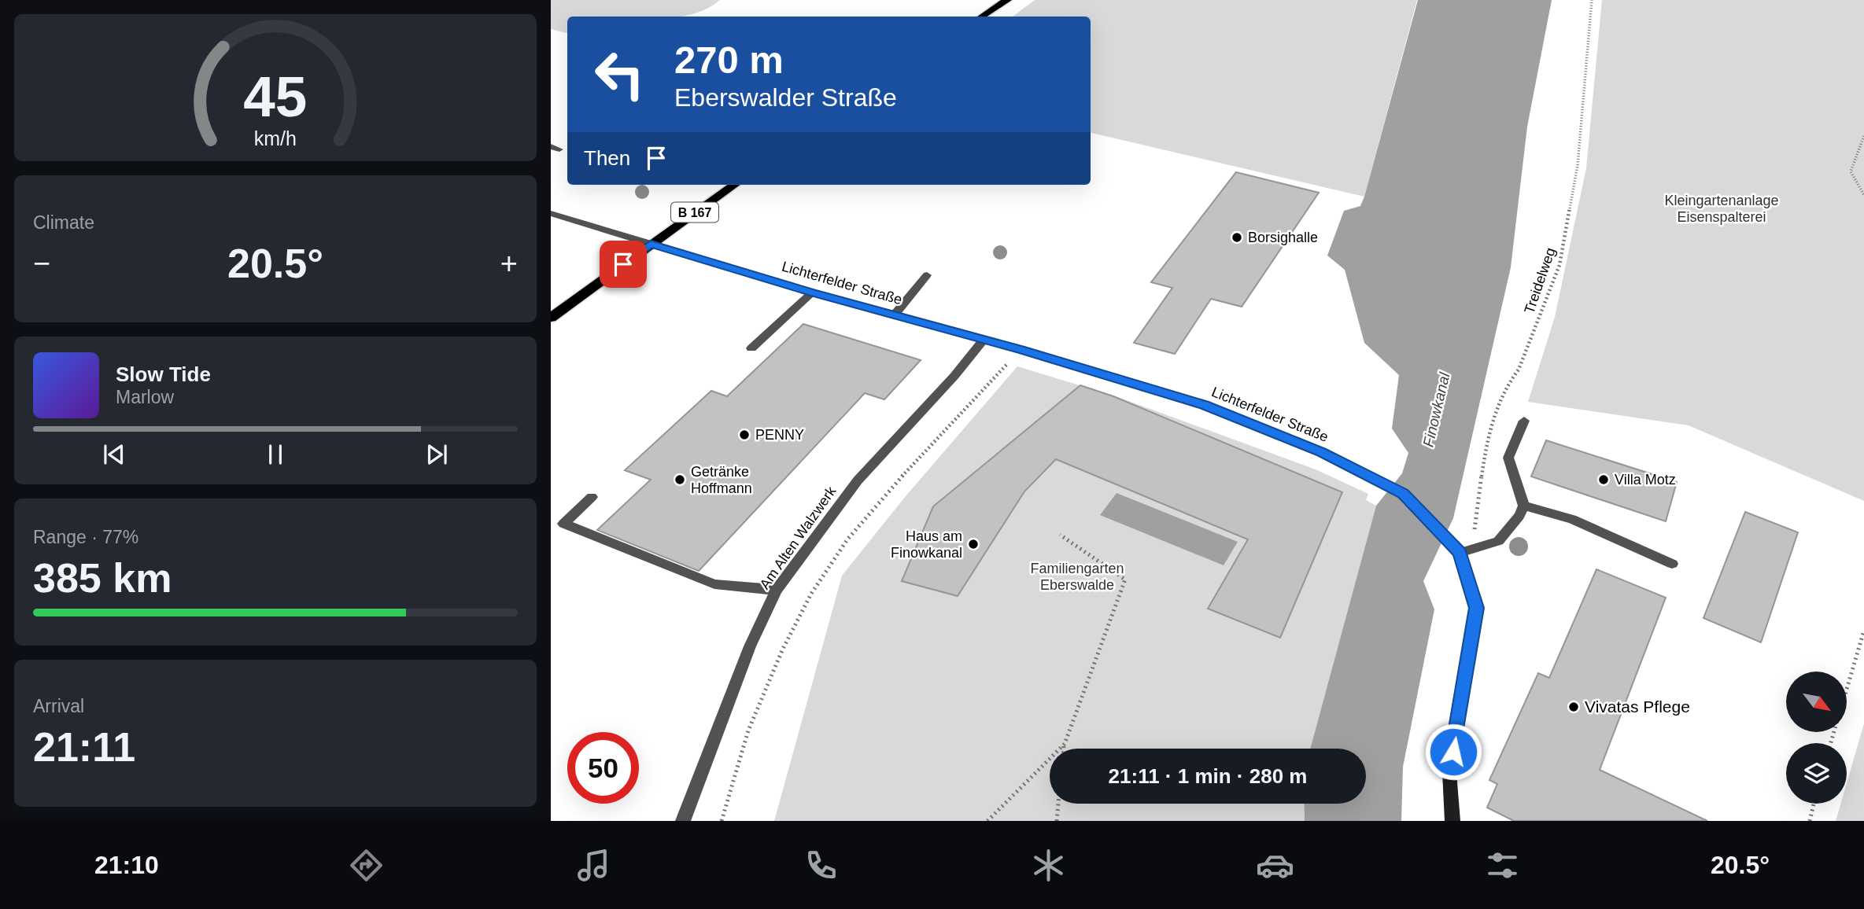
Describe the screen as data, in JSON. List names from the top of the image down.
{
  "streets": {
    "main road": ["B 167", "Lichterfelder Straße"],
    "street": ["Am Alten Walzwerk"],
    "path": ["Treidelweg"]
  },
  "crossings": [
    ["B 167", "Lichterfelder Straße"],
    ["Treidelweg", "Lichterfelder Straße"],
    ["Lichterfelder Straße", "Am Alten Walzwerk"]
  ],
  "water": ["Finowkanal"],
  "parks": ["Kleingartenanlage Eisenspalterei", "Familiengarten Eberswalde"],
  "places": [
    "Borsighalle",
    "PENNY",
    "Getränke Hoffmann",
    "Villa Motz",
    "Haus am Finowkanal",
    "Vivatas Pflege"
  ],
  "north": "bottom right",
  "page": {
    "turn": ["270 m", "Eberswalder Straße"],
    "then": "Then",
    "tile": [
      "Climate",
      ["Range · 77%", "385 km"],
      ["Arrival", "21:11"]
    ],
    "heat": ["−", "20.5°", "+"],
    "song": ["Slow Tide", "Marlow"],
    "limit": "50",
    "trip": "21:11 · 1 min · 280 m",
    "tabs": ["21:10", "20.5°"],
    "gauge": ["45", "km/h"]
  }
}
